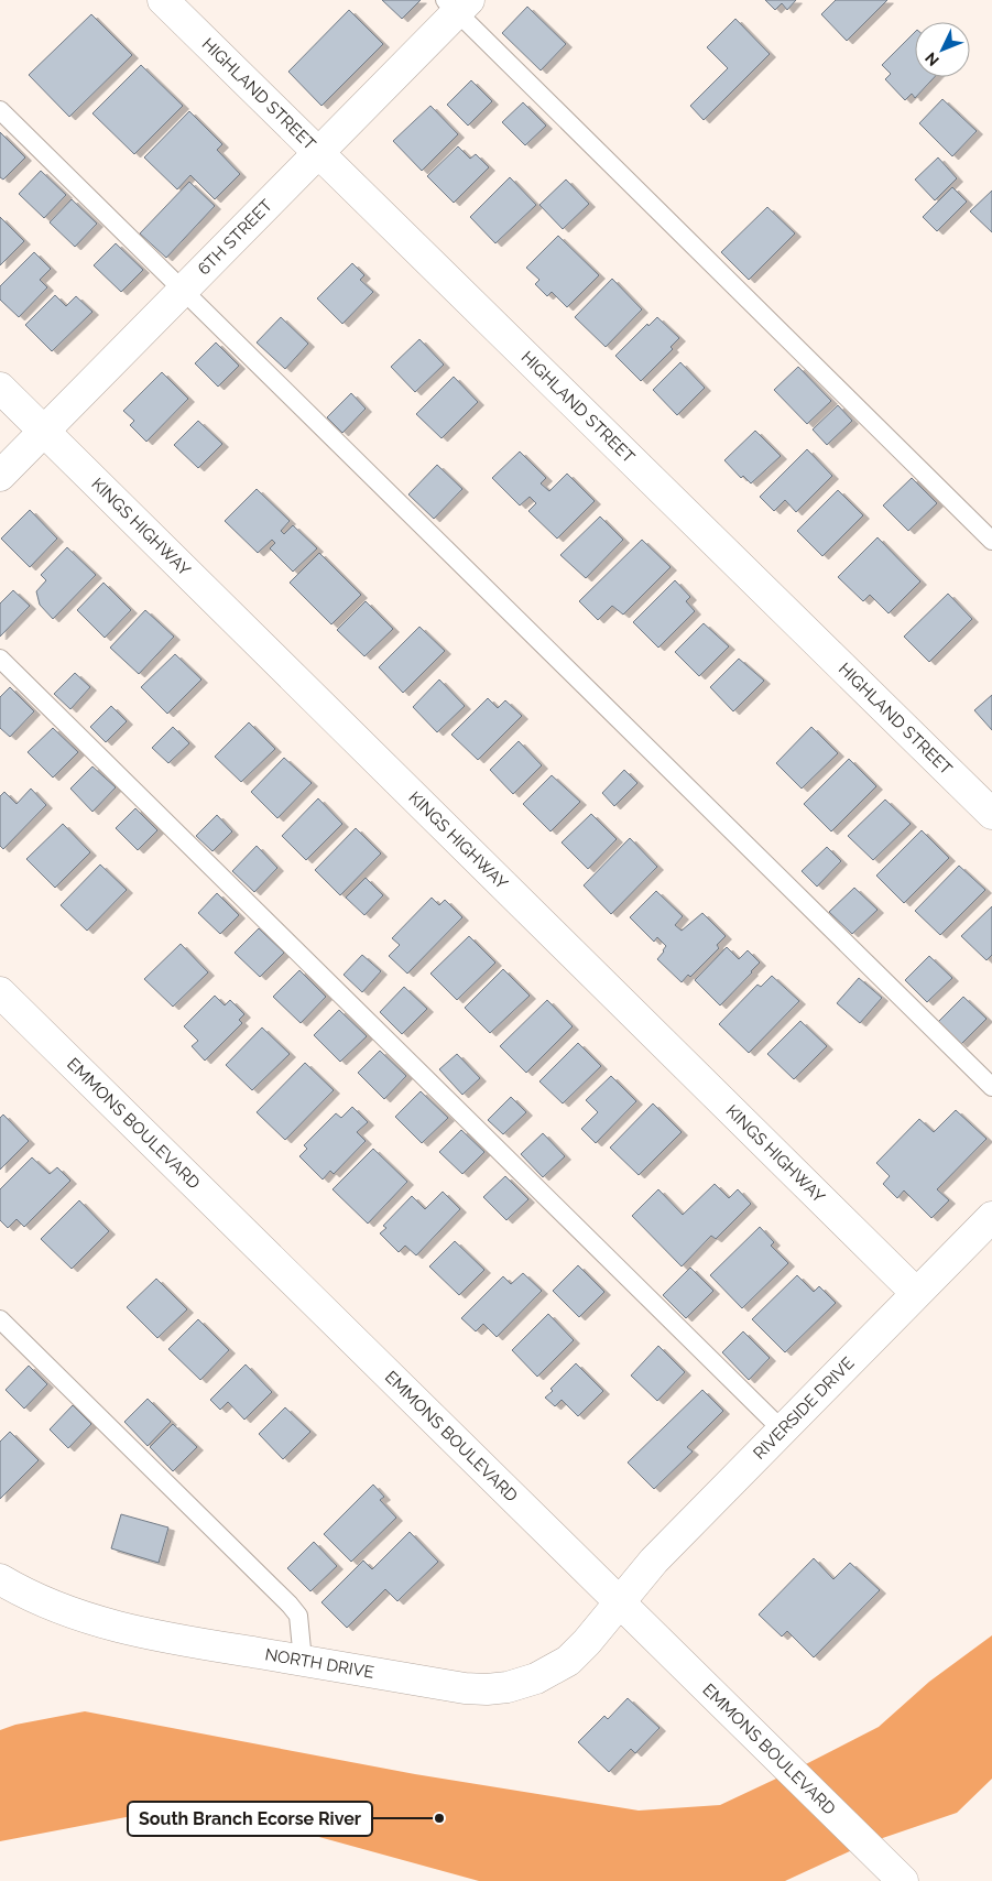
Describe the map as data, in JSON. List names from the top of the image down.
{
  "streets": {
    "street": [
      "HIGHLAND STREET",
      "6TH STREET",
      "KINGS HIGHWAY",
      "EMMONS BOULEVARD",
      "RIVERSIDE DRIVE",
      "NORTH DRIVE"
    ]
  },
  "crossings": [
    ["HIGHLAND STREET", "6TH STREET"],
    ["6TH STREET", "KINGS HIGHWAY"],
    ["KINGS HIGHWAY", "RIVERSIDE DRIVE"],
    ["EMMONS BOULEVARD", "RIVERSIDE DRIVE"],
    ["EMMONS BOULEVARD", "NORTH DRIVE"],
    ["RIVERSIDE DRIVE", "NORTH DRIVE"]
  ],
  "places": ["South Branch Ecorse River"],
  "north": "bottom left"
}
